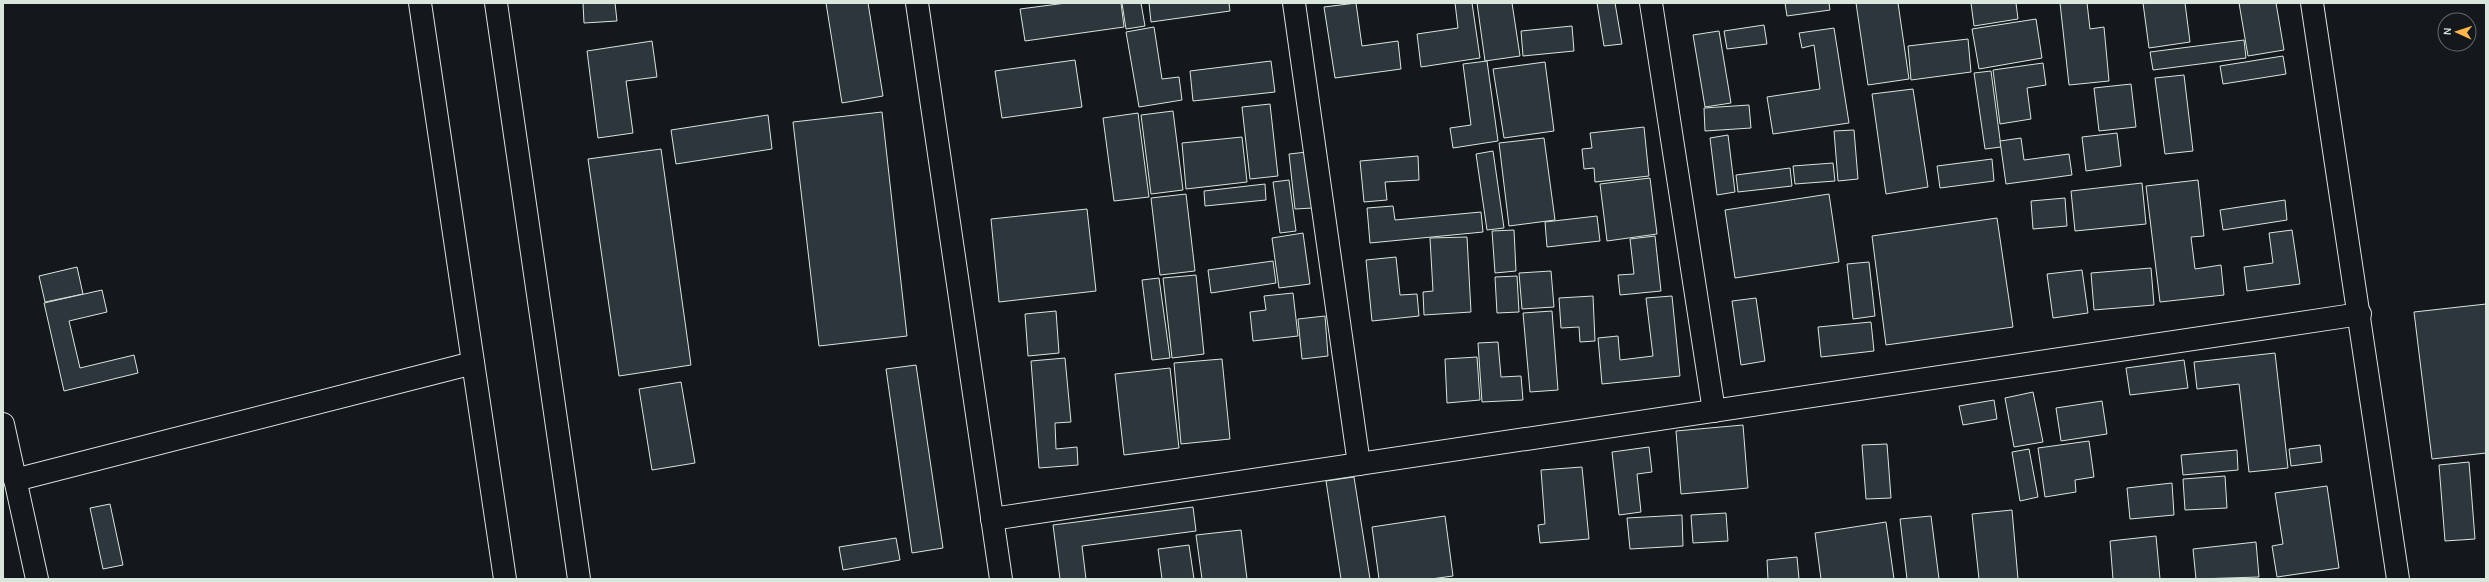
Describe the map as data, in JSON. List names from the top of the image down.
{
  "north": "left"
}
